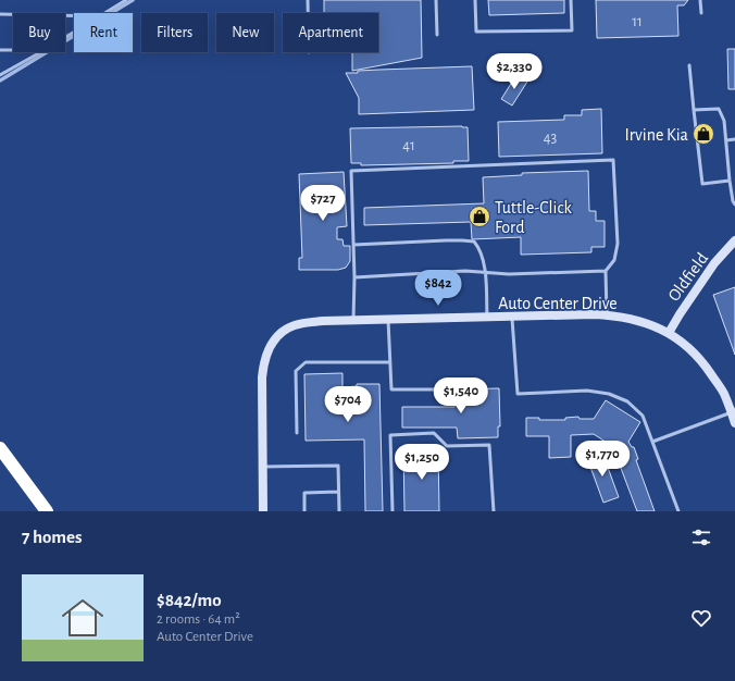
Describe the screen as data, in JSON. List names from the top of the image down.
{
  "streets": {
    "street": ["Oldfield", "Auto Center Drive"]
  },
  "crossings": [
    ["Oldfield", "Auto Center Drive"]
  ],
  "places": {
    "shop": ["Irvine Kia", "Tuttle-Click Ford"]
  },
  "house_numbers": ["11", "43", "41"],
  "page": {
    "chip": [
      "Buy",
      "Rent",
      "Filters",
      "New",
      "Apartment"
    ],
    "price": [
      "$2,330",
      "$727",
      "$842",
      "$1,540",
      "$704",
      "$1,770",
      "$1,250"
    ],
    "heading": "7 homes",
    "list": [
      {
        "name": "$842/mo",
        "note": "2 rooms · 64 m² · Auto Center Drive"
      }
    ]
  }
}
